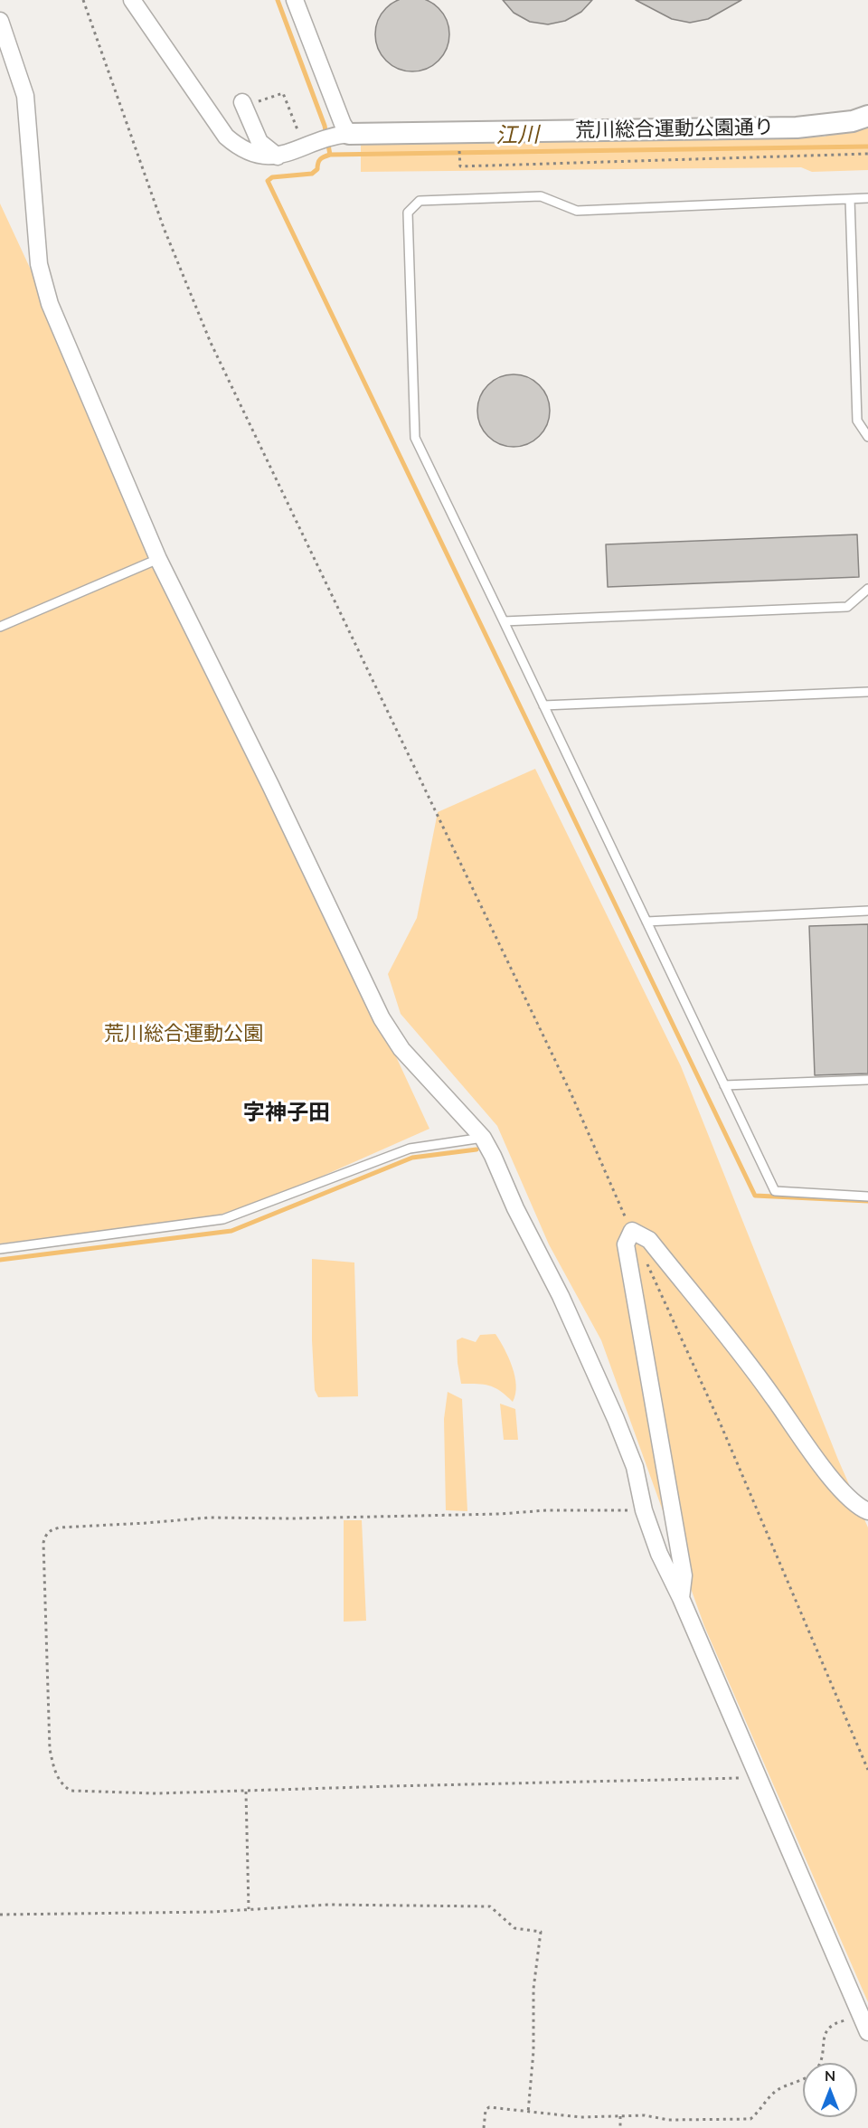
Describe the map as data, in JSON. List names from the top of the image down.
{
  "streets": {
    "street": ["荒川総合運動公園通り"]
  },
  "districts": ["字神子田"],
  "water": ["江川"],
  "parks": ["荒川総合運動公園"],
  "north": "top"
}
